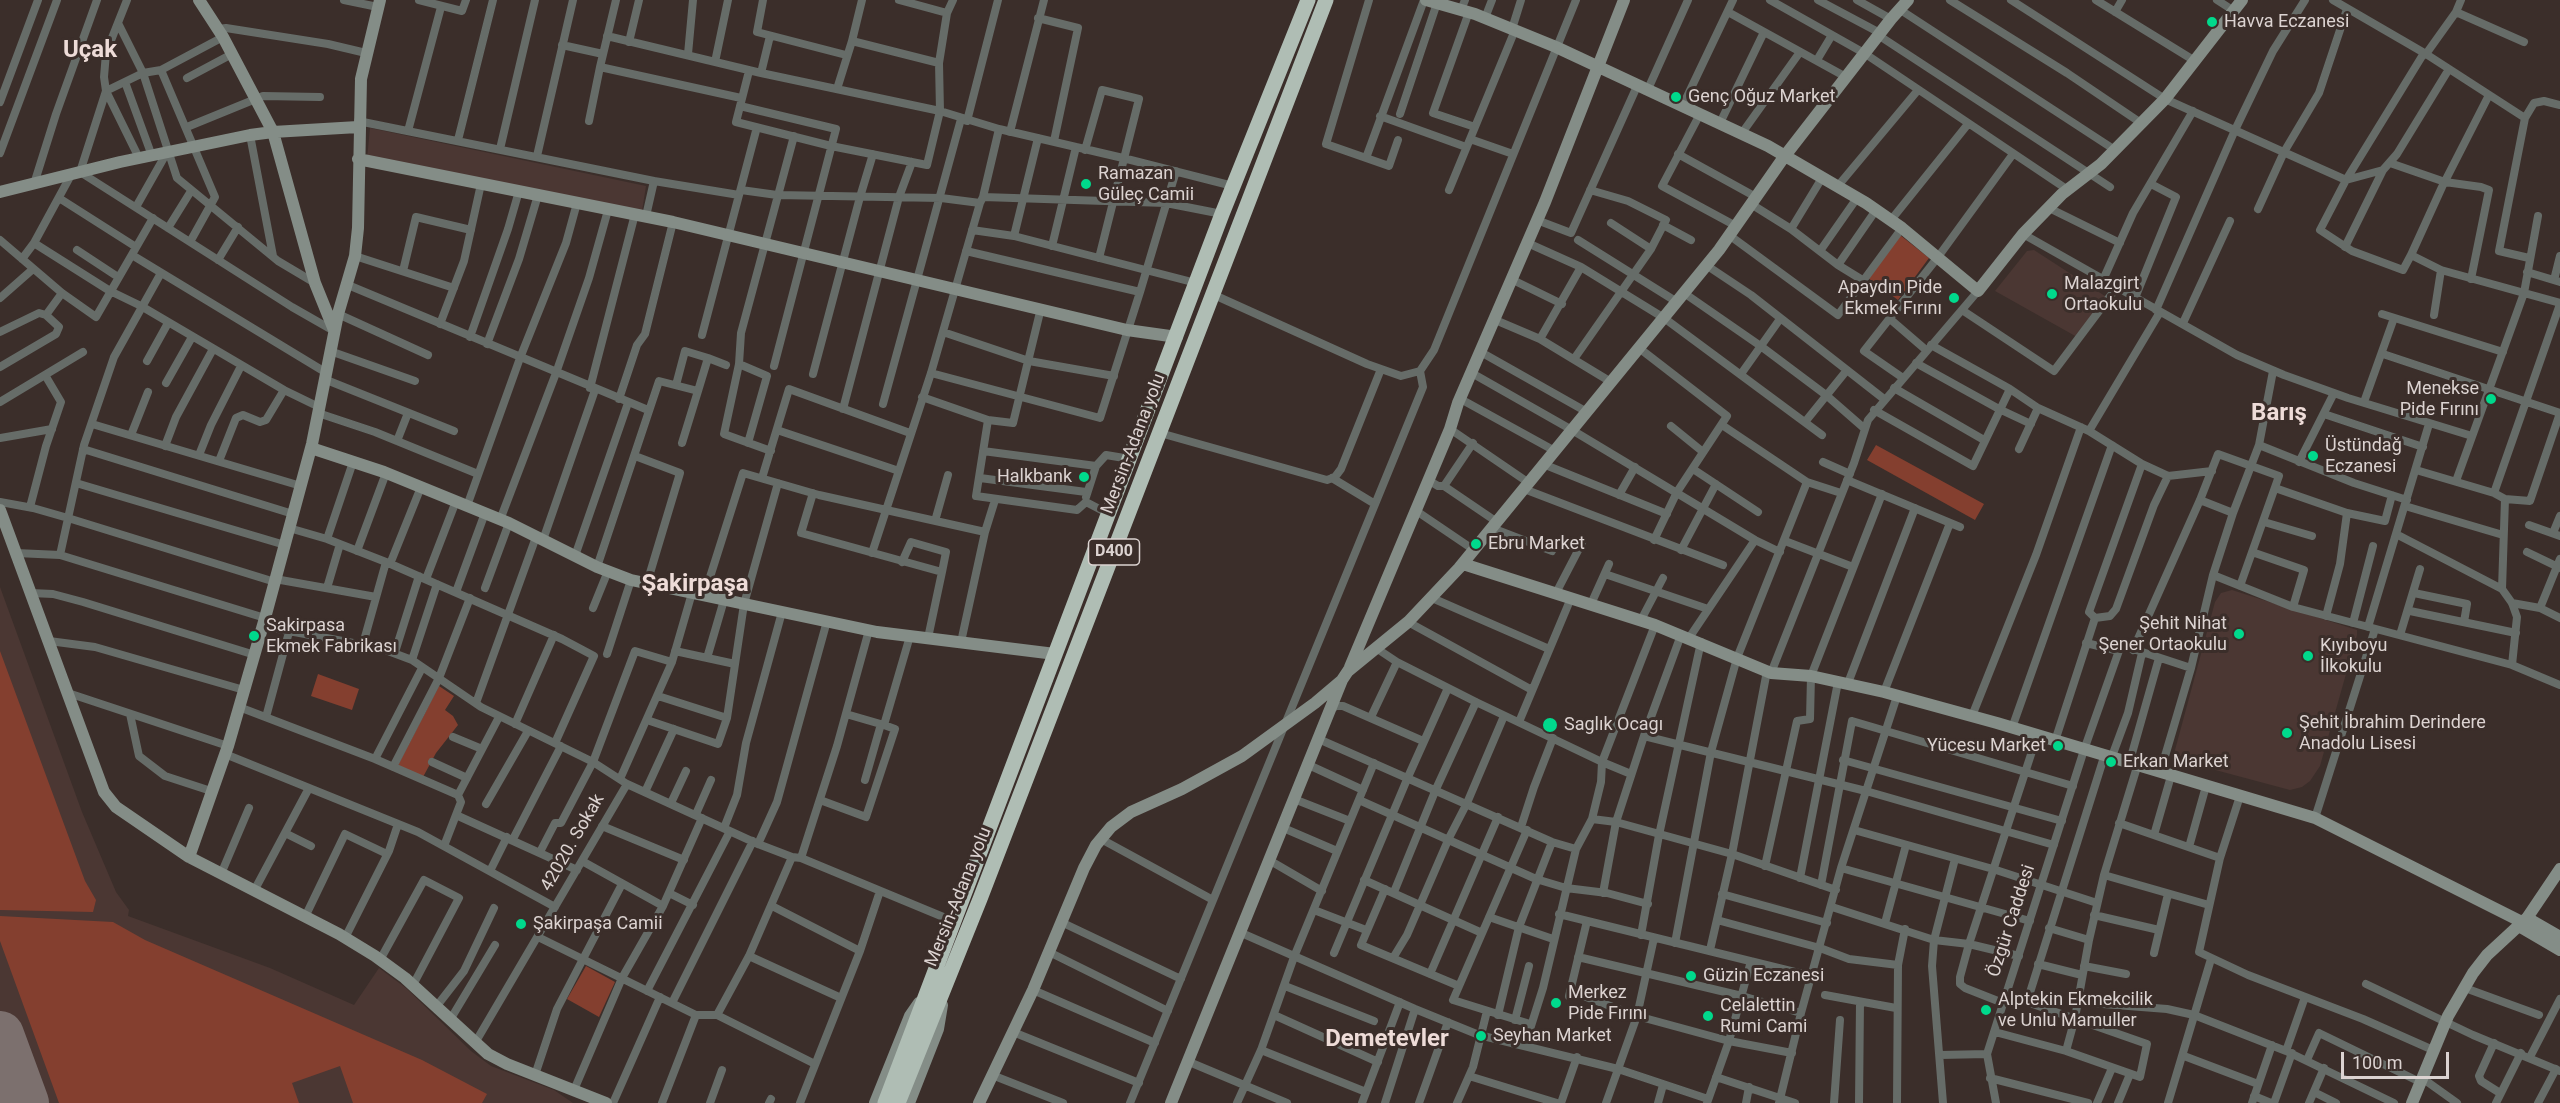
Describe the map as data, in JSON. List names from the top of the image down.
{
  "streets": {
    "highway": ["Mersin-Adana yolu", "D400"],
    "street": ["42020. Sokak", "Özgür Caddesi"]
  },
  "districts": [
    "Uçak",
    "Barış",
    "Şakirpaşa",
    "Demetevler"
  ],
  "places": [
    "Havva Eczanesi",
    "Genç Oğuz Market",
    "Ramazan Güleç Camii",
    "Malazgirt Ortaokulu",
    "Apaydın Pide Ekmek Fırını",
    "Menekse Pide Fırını",
    "Üstündağ Eczanesi",
    "Halkbank",
    "Ebru Market",
    "Şehit Nihat Şener Ortaokulu",
    "Sakirpasa Ekmek Fabrikası",
    "Kıyıboyu İlkokulu",
    "Saglık Ocagı",
    "Şehit İbrahim Derindere Anadolu Lisesi",
    "Yücesu Market",
    "Erkan Market",
    "Şakirpaşa Camii",
    "Güzin Eczanesi",
    "Merkez Pide Fırını",
    "Alptekin Ekmekcilik ve Unlu Mamuller",
    "Celalettin Rumi Cami",
    "Seyhan Market"
  ],
  "scale_bar": "100 m"
}
